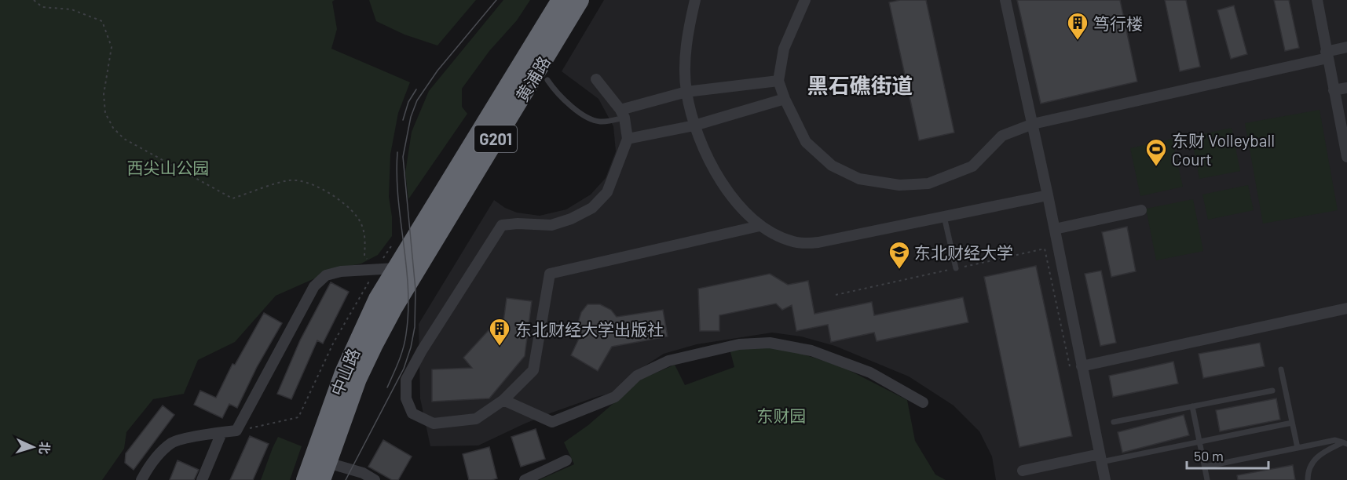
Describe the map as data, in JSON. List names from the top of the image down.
{
  "streets": {
    "highway": ["黄浦路", "G201", "中山路"]
  },
  "crossings": [
    ["黄浦路", "中山路"]
  ],
  "districts": ["黑石礁街道"],
  "parks": ["西尖山公园", "东财园"],
  "places": {
    "building": ["笃行楼", "东北财经大学出版社"],
    "sports": ["东财 Volleyball Court"],
    "school or university": ["东北财经大学"]
  },
  "scale_bar": "50 m",
  "north": "right"
}
